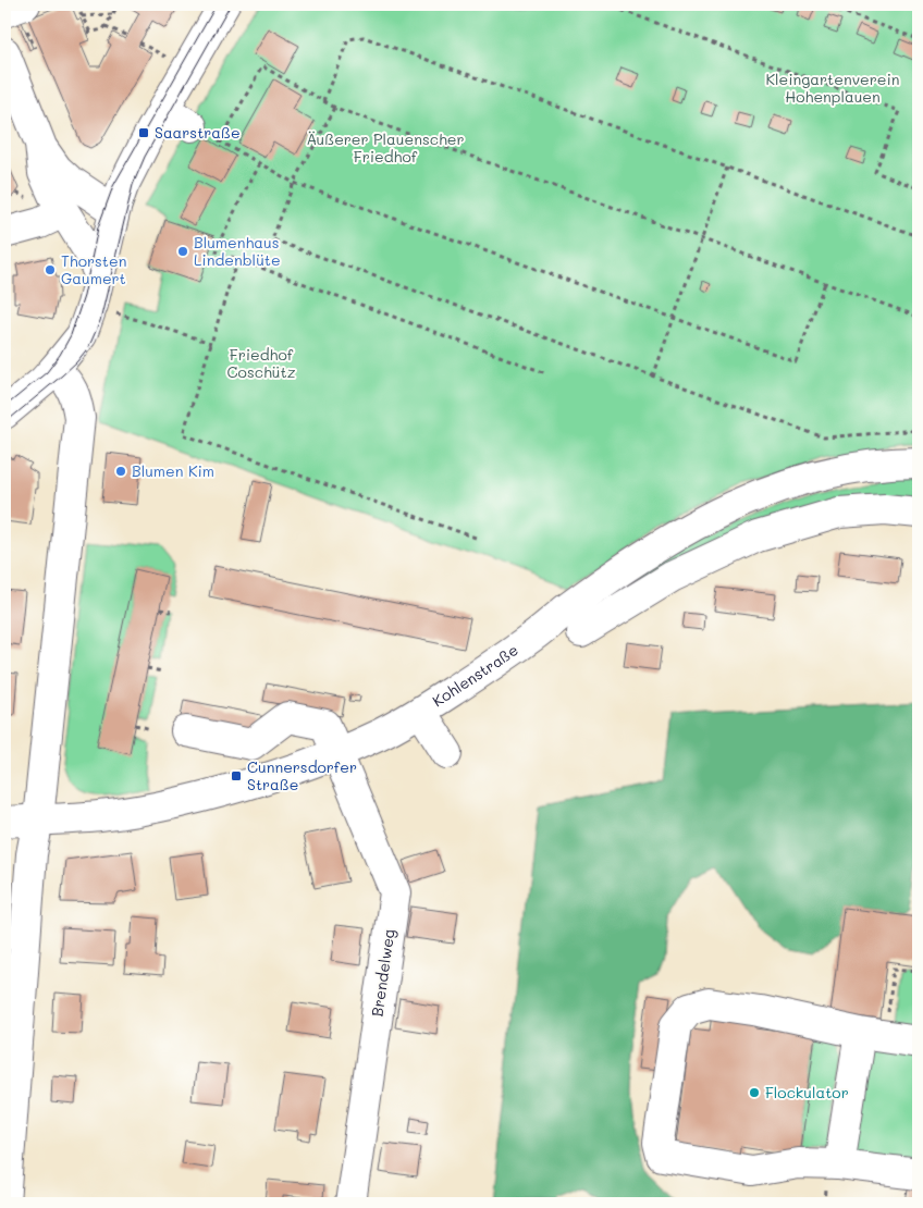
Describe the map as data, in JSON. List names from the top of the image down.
{
  "streets": {
    "street": ["Kohlenstraße", "Brendelweg"]
  },
  "crossings": [
    ["Kohlenstraße", "Brendelweg"]
  ],
  "parks": ["Kleingartenverein Hohenplauen", "Äußerer Plauenscher Friedhof", "Friedhof Coschütz"],
  "places": {
    "transit": ["Saarstraße", "Cunnersdorfer Straße"],
    "other": [
      "Blumenhaus Lindenblüte",
      "Thorsten Gaumert",
      "Blumen Kim",
      "Flockulator"
    ]
  }
}
